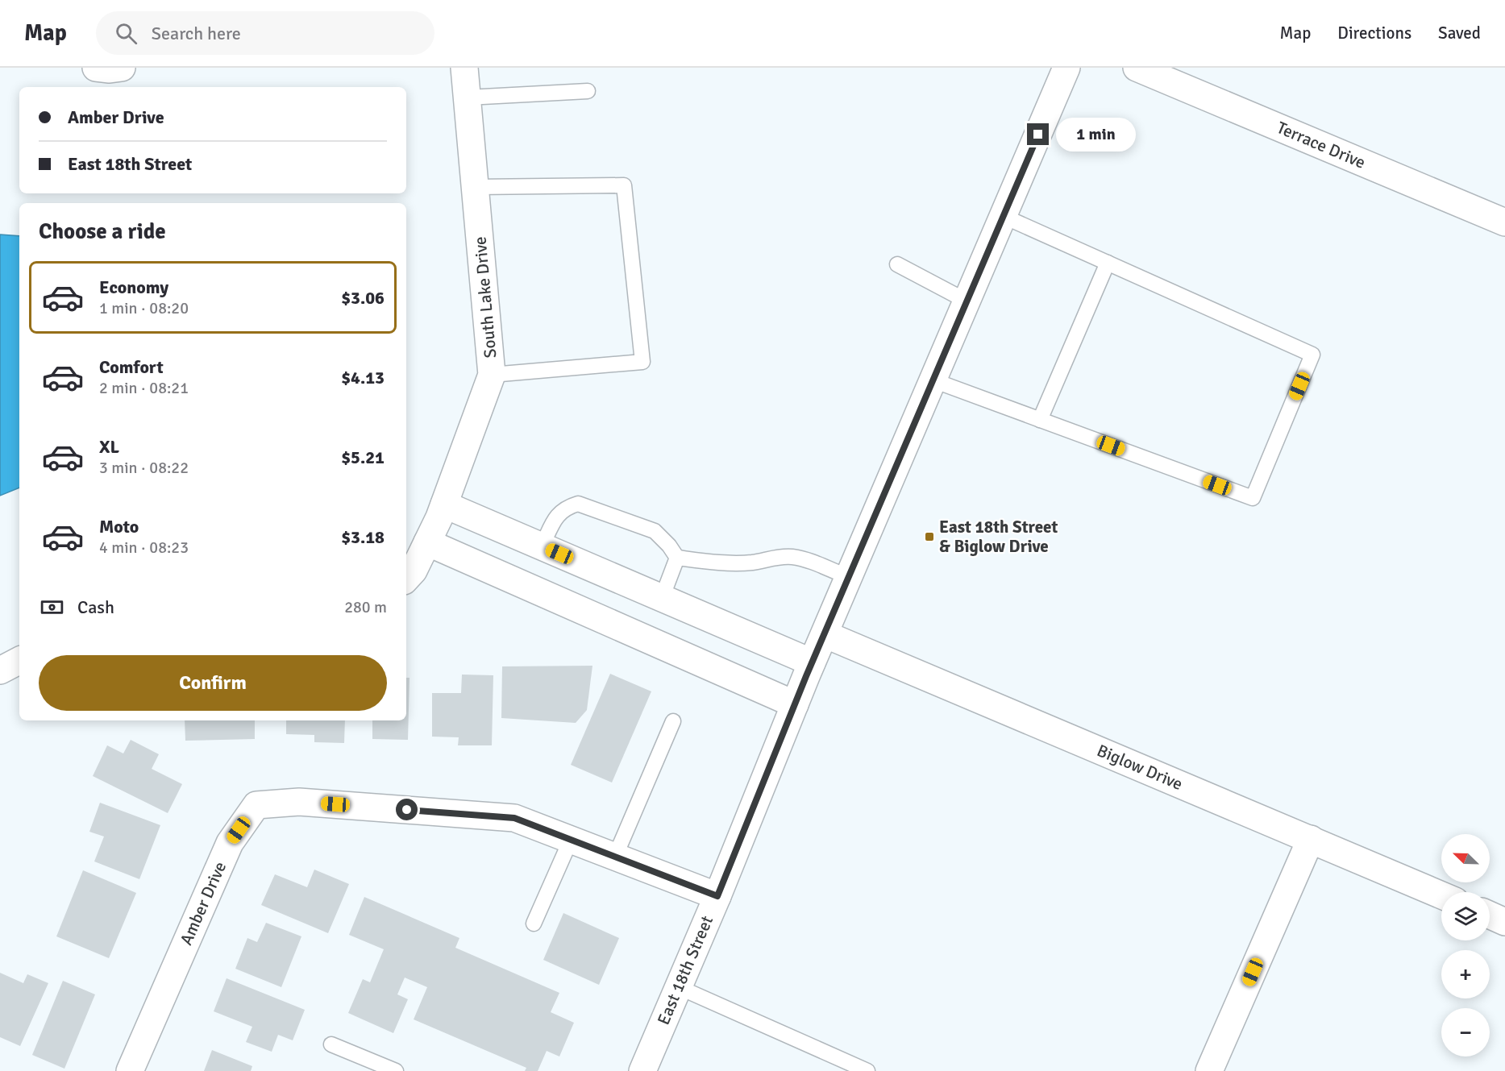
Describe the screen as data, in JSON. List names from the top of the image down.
{
  "streets": {
    "street": [
      "Terrace Drive",
      "South Lake Drive",
      "Biglow Drive",
      "Amber Drive",
      "East 18th Street"
    ]
  },
  "crossings": [
    ["Biglow Drive", "East 18th Street"],
    ["Amber Drive", "East 18th Street"]
  ],
  "places": {
    "transit": ["East 18th Street & Biglow Drive"]
  },
  "north": "top left",
  "page": {
    "header": "Map",
    "search": "Search here",
    "nav": ["Map", "Directions", "Saved"],
    "banner": ["Amber Drive", "East 18th Street"],
    "bubble": "1 min",
    "heading": "Choose a ride",
    "list": [
      {
        "name": "Economy",
        "note": "1 min · 08:20",
        "value": "$3.06"
      },
      {
        "name": "Comfort",
        "note": "2 min · 08:21",
        "value": "$4.13"
      },
      {
        "name": "XL",
        "note": "3 min · 08:22",
        "value": "$5.21"
      },
      {
        "name": "Moto",
        "note": "4 min · 08:23",
        "value": "$3.18"
      }
    ],
    "pay": ["Cash", "280 m"],
    "buttons": "Confirm",
    "map_buttons": ["+", "−"]
  }
}
